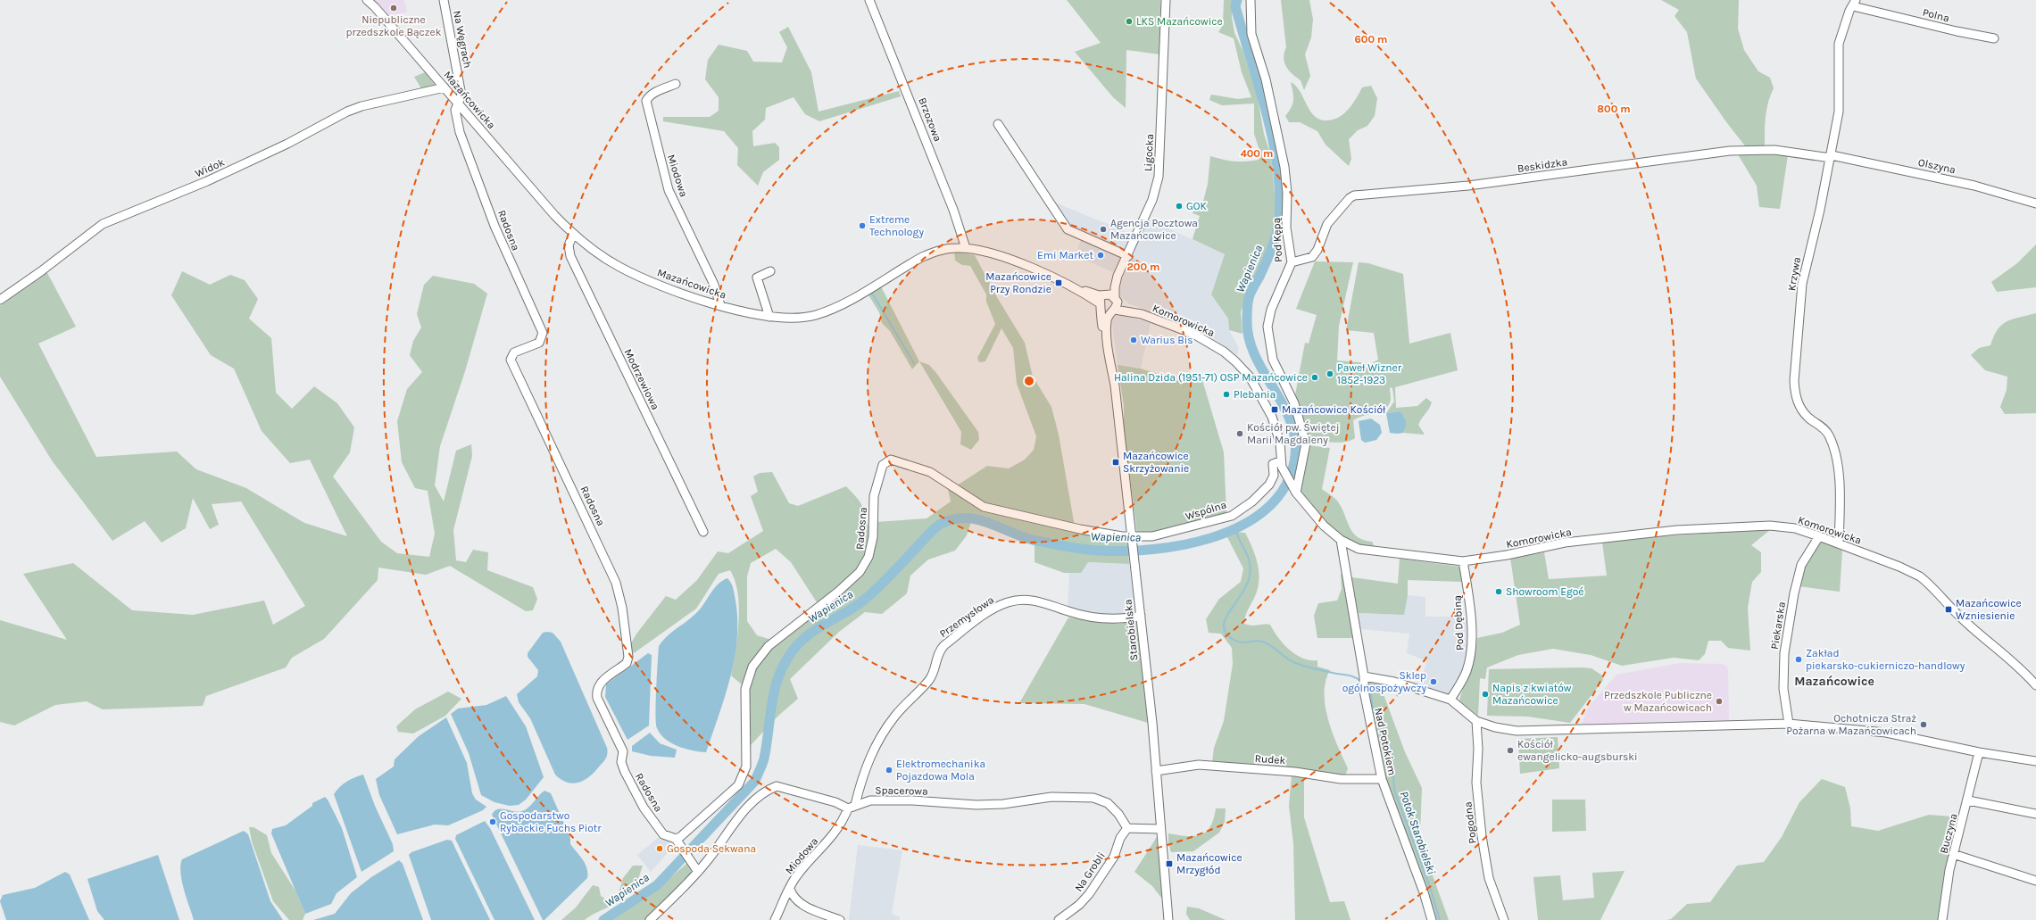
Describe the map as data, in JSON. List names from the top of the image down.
{
  "streets": {
    "street": [
      "Polna",
      "Na Węgrach",
      "Mazańcowicka",
      "Brzozowa",
      "Ligocka",
      "Beskidzka",
      "Olszyna",
      "Widok",
      "Miodowa",
      "Radosna",
      "Pod Kępą",
      "Krzywa",
      "Komorowicka",
      "Modrzewiowa",
      "Wspólna",
      "Przemysłowa",
      "Pod Dębiną",
      "Piekarska",
      "Starobielska",
      "Nad Potokiem",
      "Rudek",
      "Spacerowa",
      "Pogodna",
      "Buczyna",
      "Na Grobli"
    ]
  },
  "crossings": [
    ["Polna", "Krzywa"],
    ["Na Węgrach", "Mazańcowicka"],
    ["Na Węgrach", "Radosna"],
    ["Mazańcowicka", "Brzozowa"],
    ["Mazańcowicka", "Ligocka"],
    ["Mazańcowicka", "Widok"],
    ["Mazańcowicka", "Miodowa"],
    ["Mazańcowicka", "Radosna"],
    ["Mazańcowicka", "Komorowicka"],
    ["Mazańcowicka", "Modrzewiowa"],
    ["Ligocka", "Komorowicka"],
    ["Ligocka", "Starobielska"],
    ["Beskidzka", "Olszyna"],
    ["Beskidzka", "Pod Kępą"],
    ["Beskidzka", "Krzywa"],
    ["Olszyna", "Krzywa"],
    ["Miodowa", "Przemysłowa"],
    ["Miodowa", "Spacerowa"],
    ["Radosna", "Wspólna"],
    ["Radosna", "Starobielska"],
    ["Pod Kępą", "Komorowicka"],
    ["Krzywa", "Komorowicka"],
    ["Komorowicka", "Wspólna"],
    ["Komorowicka", "Pod Dębiną"],
    ["Komorowicka", "Piekarska"],
    ["Komorowicka", "Nad Potokiem"],
    ["Wspólna", "Starobielska"],
    ["Przemysłowa", "Starobielska"],
    ["Przemysłowa", "Spacerowa"],
    ["Starobielska", "Rudek"],
    ["Nad Potokiem", "Rudek"],
    ["Spacerowa", "Na Grobli"]
  ],
  "districts": ["Mazańcowice"],
  "water": ["Wapienica", "Potok Starobielski"],
  "places": {
    "other": [
      "Niepubliczne przedszkole Bączek",
      "LKS Mazańcowice",
      "GOK",
      "Extreme Technology",
      "Agencja Pocztowa Mazańcowice",
      "Emi Market",
      "Warius Bis",
      "Paweł Wizner 1852-1923",
      "Halina Dzida (1951-71) OSP Mazańcowice",
      "Plebania",
      "Kościół pw. Świętej Marii Magdaleny",
      "Showroom Egoé",
      "Zakład piekarsko-cukierniczo-handlowy",
      "Sklep ogólnospożywczy",
      "Napis z kwiatów Mazańcowice",
      "Przedszkole Publiczne w Mazańcowicach",
      "Ochotnicza Straż Pożarna w Mazańcowicach",
      "Kościół ewangelicko-augsburski",
      "Elektromechanika Pojazdowa Mola",
      "Gospodarstwo Rybackie Fuchs Piotr",
      "Gospoda Sekwana"
    ],
    "transit": [
      "Mazańcowice Przy Rondzie",
      "Mazańcowice Kościół",
      "Mazańcowice Skrzyżowanie",
      "Mazańcowice Wzniesienie",
      "Mazańcowice Mrzygłód"
    ]
  },
  "rings": [
    "600 m",
    "800 m",
    "400 m",
    "200 m"
  ]
}
